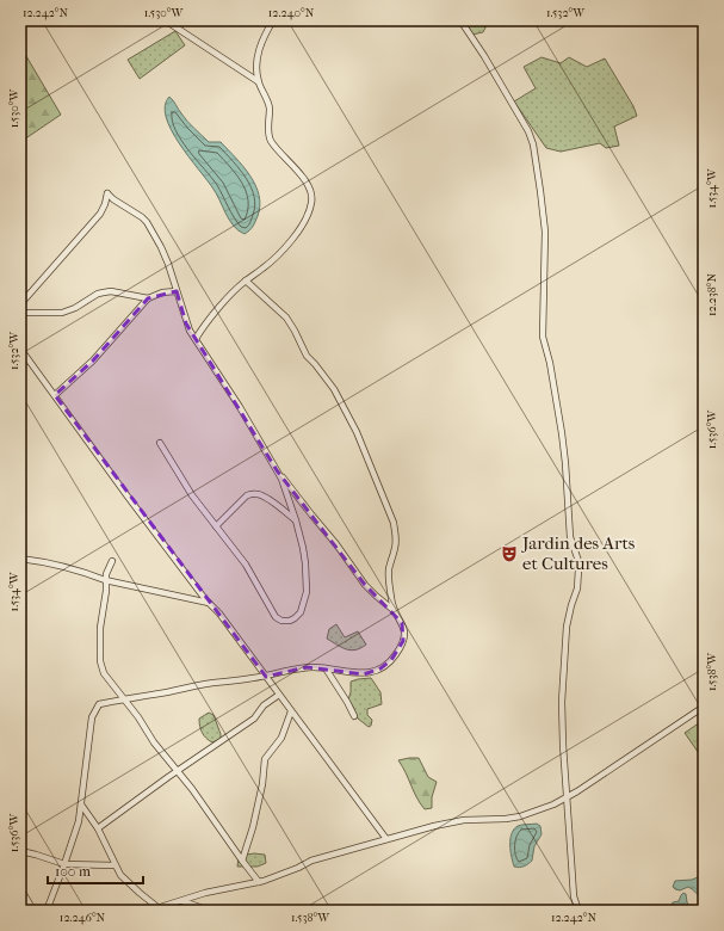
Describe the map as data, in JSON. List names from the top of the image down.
{
  "places": {
    "theatre": ["Jardin des Arts et Cultures"]
  },
  "scale_bar": "100 m",
  "coordinates": [
    "12.242°N",
    "1.530°W",
    "12.240°N",
    "1.532°W",
    "1.534°W",
    "12.238°N",
    "1.536°W",
    "1.538°W",
    "12.246°N"
  ]
}
